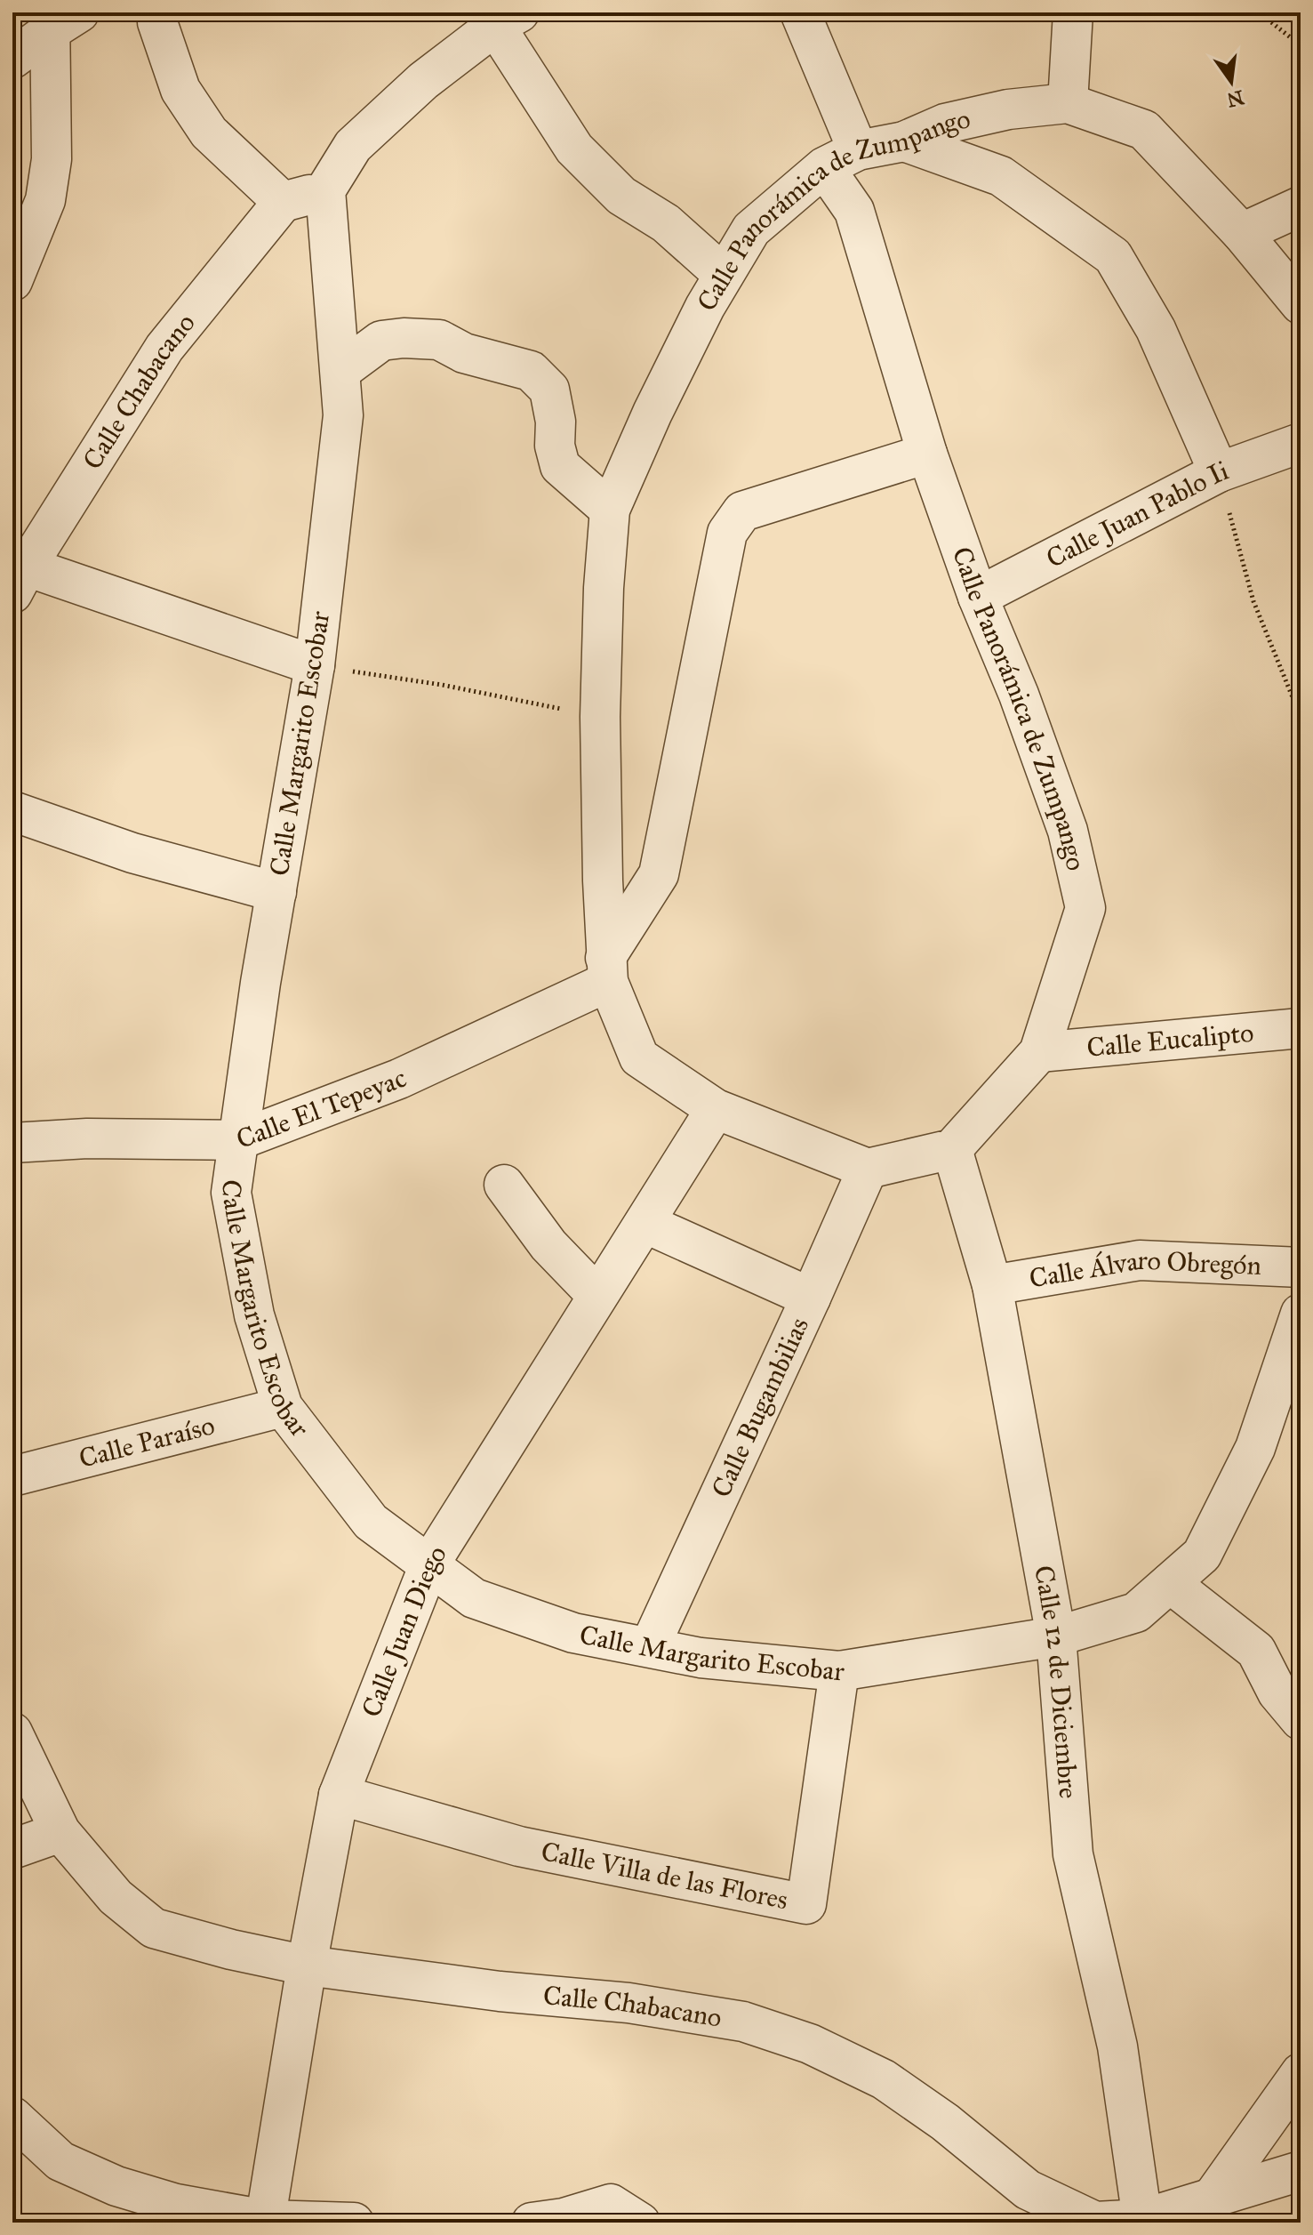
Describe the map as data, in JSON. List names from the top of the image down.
{
  "streets": {
    "street": [
      "Calle Panorámica de Zumpango",
      "Calle Chabacano",
      "Calle Juan Pablo Ii",
      "Calle Margarito Escobar",
      "Calle Eucalipto",
      "Calle El Tepeyac",
      "Calle Álvaro Obregón",
      "Calle Bugambilias",
      "Calle Paraíso",
      "Calle Juan Diego",
      "Calle 12 de Diciembre",
      "Calle Villa de las Flores"
    ]
  },
  "crossings": [
    ["Calle Panorámica de Zumpango", "Calle Juan Pablo Ii"],
    ["Calle Panorámica de Zumpango", "Calle Eucalipto"],
    ["Calle Panorámica de Zumpango", "Calle El Tepeyac"],
    ["Calle Panorámica de Zumpango", "Calle Bugambilias"],
    ["Calle Panorámica de Zumpango", "Calle Juan Diego"],
    ["Calle Panorámica de Zumpango", "Calle 12 de Diciembre"],
    ["Calle Chabacano", "Calle Juan Diego"],
    ["Calle Chabacano", "Calle 12 de Diciembre"],
    ["Calle Margarito Escobar", "Calle El Tepeyac"],
    ["Calle Margarito Escobar", "Calle Bugambilias"],
    ["Calle Margarito Escobar", "Calle Paraíso"],
    ["Calle Margarito Escobar", "Calle Juan Diego"],
    ["Calle Margarito Escobar", "Calle 12 de Diciembre"],
    ["Calle Margarito Escobar", "Calle Villa de las Flores"],
    ["Calle Álvaro Obregón", "Calle 12 de Diciembre"],
    ["Calle Juan Diego", "Calle Villa de las Flores"]
  ],
  "north": "bottom"
}
